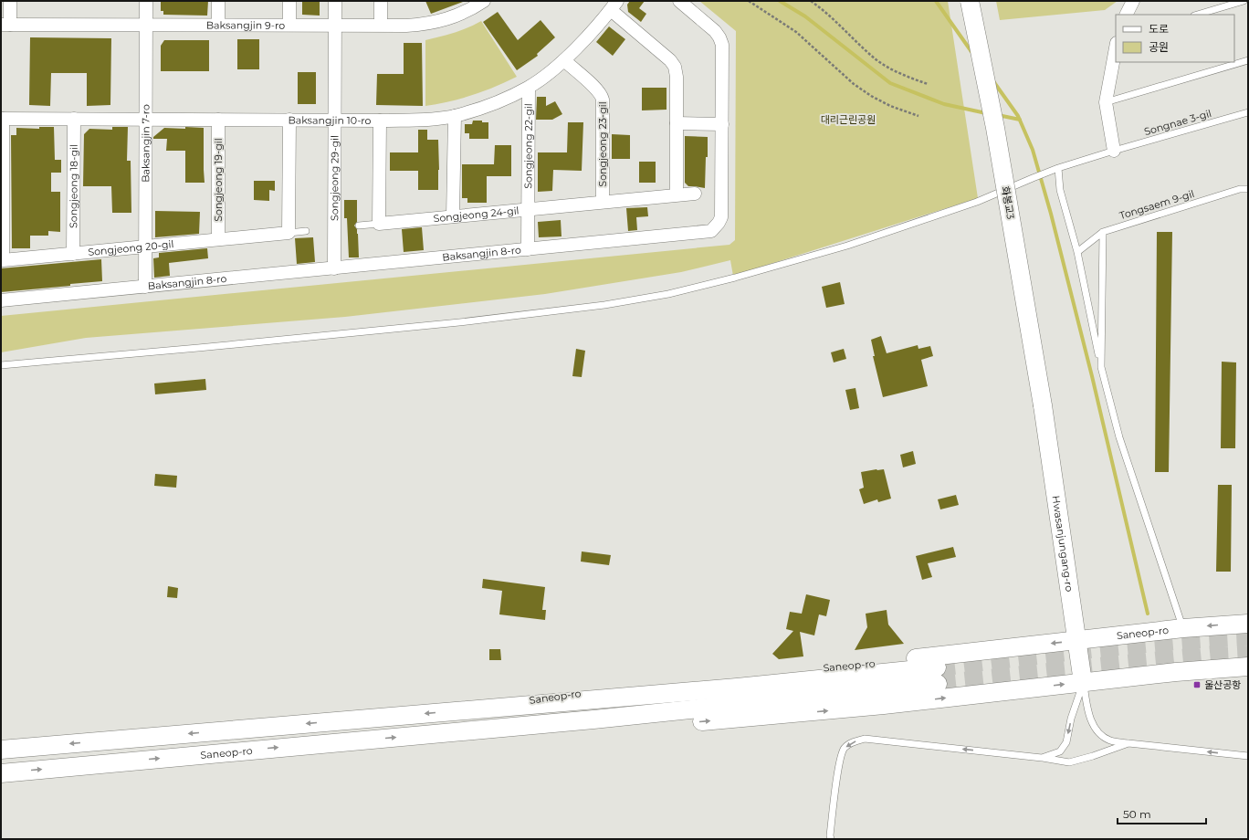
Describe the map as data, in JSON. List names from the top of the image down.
{
  "streets": {
    "main road": ["화봉교3", "Hwasanjungang-ro", "Saneop-ro"],
    "street": [
      "Baksangjin 9-ro",
      "Baksangjin 10-ro",
      "Baksangjin 7-ro",
      "Songjeong 23-gil",
      "Songjeong 22-gil",
      "Songjeong 29-gil",
      "Songjeong 19-gil",
      "Songjeong 18-gil",
      "Songjeong 24-gil",
      "Songjeong 20-gil",
      "Baksangjin 8-ro"
    ],
    "lane": ["Songnae 3-gil", "Tongsaem 9-gil"]
  },
  "crossings": [
    ["Baksangjin 9-ro", "Baksangjin 7-ro"],
    ["Baksangjin 9-ro", "Songjeong 29-gil"],
    ["Baksangjin 10-ro", "Baksangjin 7-ro"],
    ["Baksangjin 10-ro", "Songjeong 23-gil"],
    ["Baksangjin 10-ro", "Songjeong 22-gil"],
    ["Baksangjin 10-ro", "Songjeong 29-gil"],
    ["Baksangjin 10-ro", "Songjeong 19-gil"],
    ["Baksangjin 10-ro", "Songjeong 18-gil"],
    ["Baksangjin 10-ro", "Songjeong 20-gil"],
    ["Baksangjin 7-ro", "Songjeong 20-gil"],
    ["Baksangjin 7-ro", "Baksangjin 8-ro"],
    ["Songjeong 23-gil", "Songjeong 24-gil"],
    ["Songjeong 22-gil", "Songjeong 24-gil"],
    ["Songjeong 22-gil", "Baksangjin 8-ro"],
    ["Songjeong 29-gil", "Baksangjin 8-ro"],
    ["Songjeong 19-gil", "Songjeong 20-gil"],
    ["Songjeong 18-gil", "Songjeong 20-gil"],
    ["화봉교3", "Hwasanjungang-ro"],
    ["Hwasanjungang-ro", "Saneop-ro"]
  ],
  "parks": ["대리근린공원"],
  "places": {
    "transit": ["울산공항"]
  },
  "legend": ["도로", "공원"],
  "scale_bar": "50 m"
}
